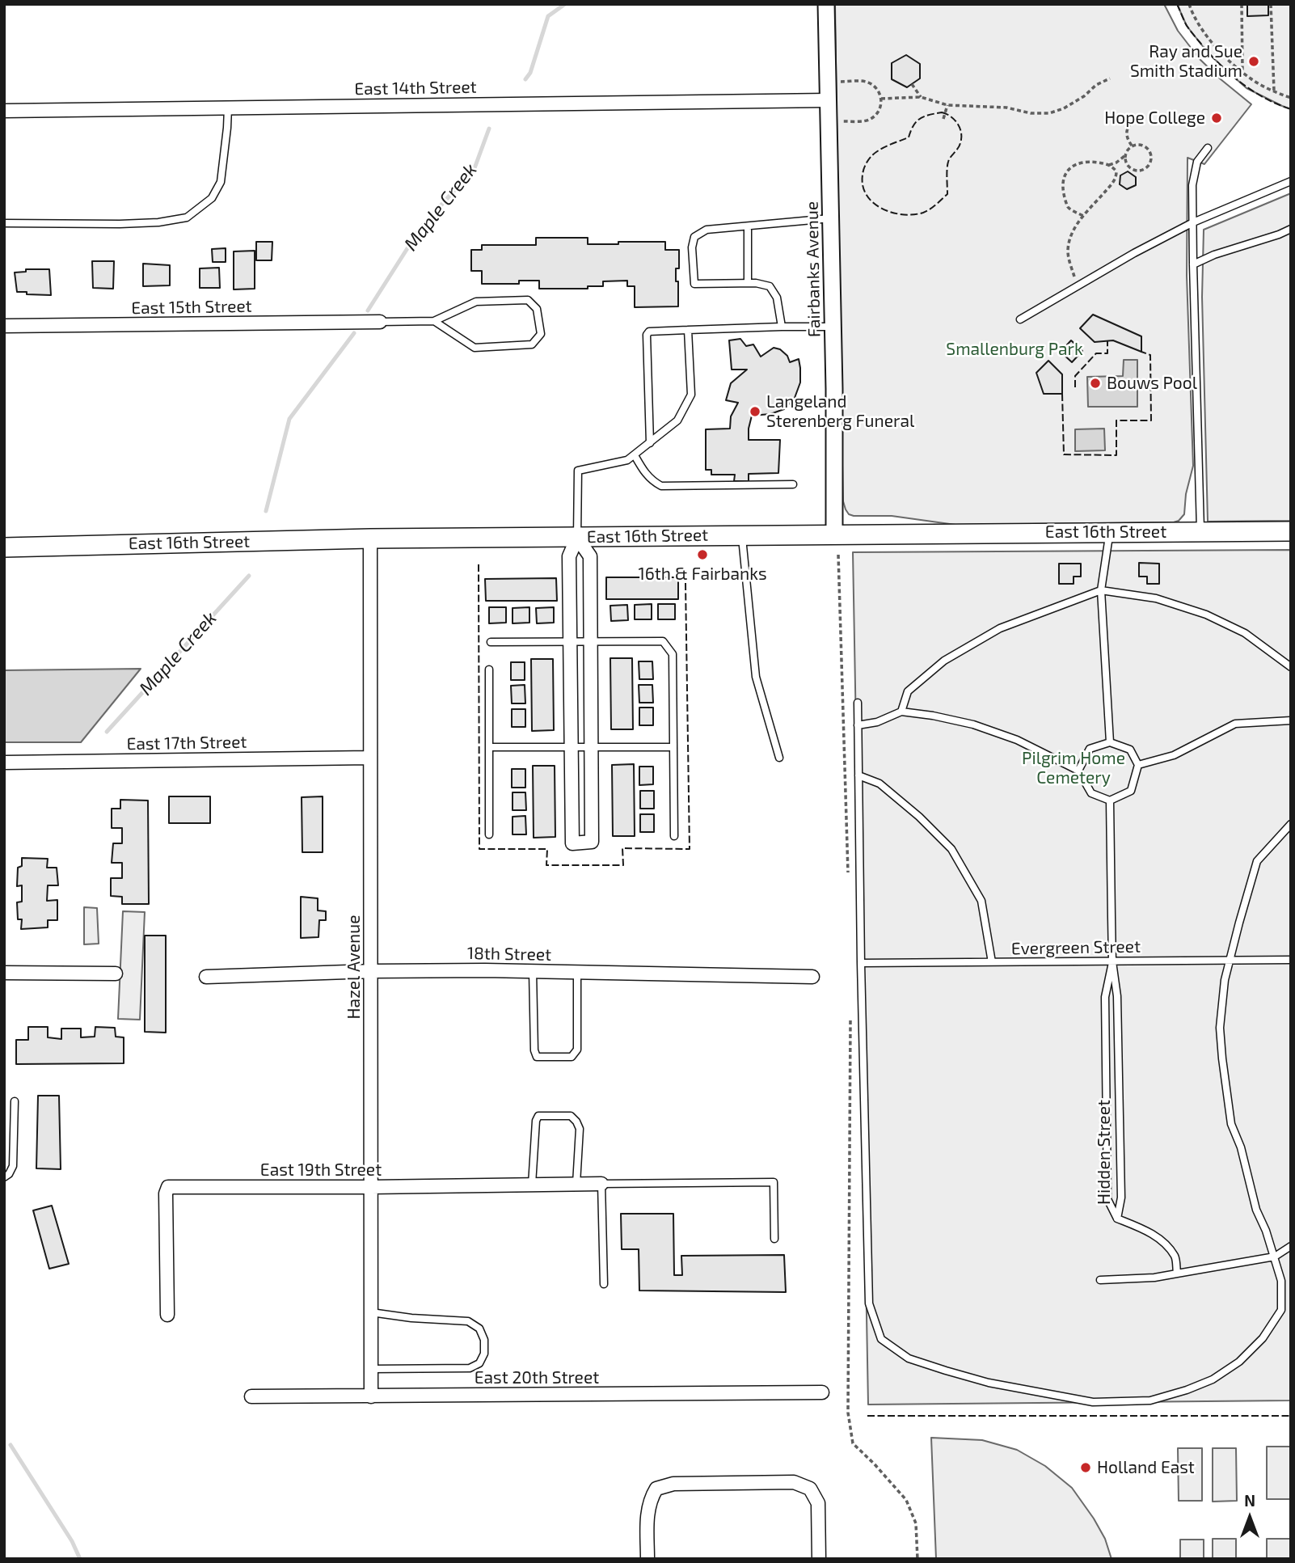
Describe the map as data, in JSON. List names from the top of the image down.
{
  "streets": {
    "main road": ["East 16th Street"],
    "street": [
      "East 14th Street",
      "Fairbanks Avenue",
      "East 15th Street",
      "East 17th Street",
      "18th Street",
      "Hazel Avenue",
      "East 19th Street",
      "East 20th Street"
    ],
    "lane": ["Evergreen Street", "Hidden Street"]
  },
  "crossings": [
    ["East 14th Street", "Fairbanks Avenue"],
    ["Fairbanks Avenue", "East 16th Street"],
    ["East 16th Street", "Hazel Avenue"],
    ["East 17th Street", "Hazel Avenue"],
    ["Evergreen Street", "Hidden Street"],
    ["18th Street", "Hazel Avenue"],
    ["Hazel Avenue", "East 19th Street"],
    ["Hazel Avenue", "East 20th Street"]
  ],
  "water": ["Maple Creek"],
  "parks": ["Smallenburg Park", "Pilgrim Home Cemetery"],
  "places": [
    "Ray and Sue Smith Stadium",
    "Hope College",
    "Bouws Pool",
    "Langeland Sterenberg Funeral",
    "16th & Fairbanks",
    "Holland East"
  ],
  "north": "top"
}
